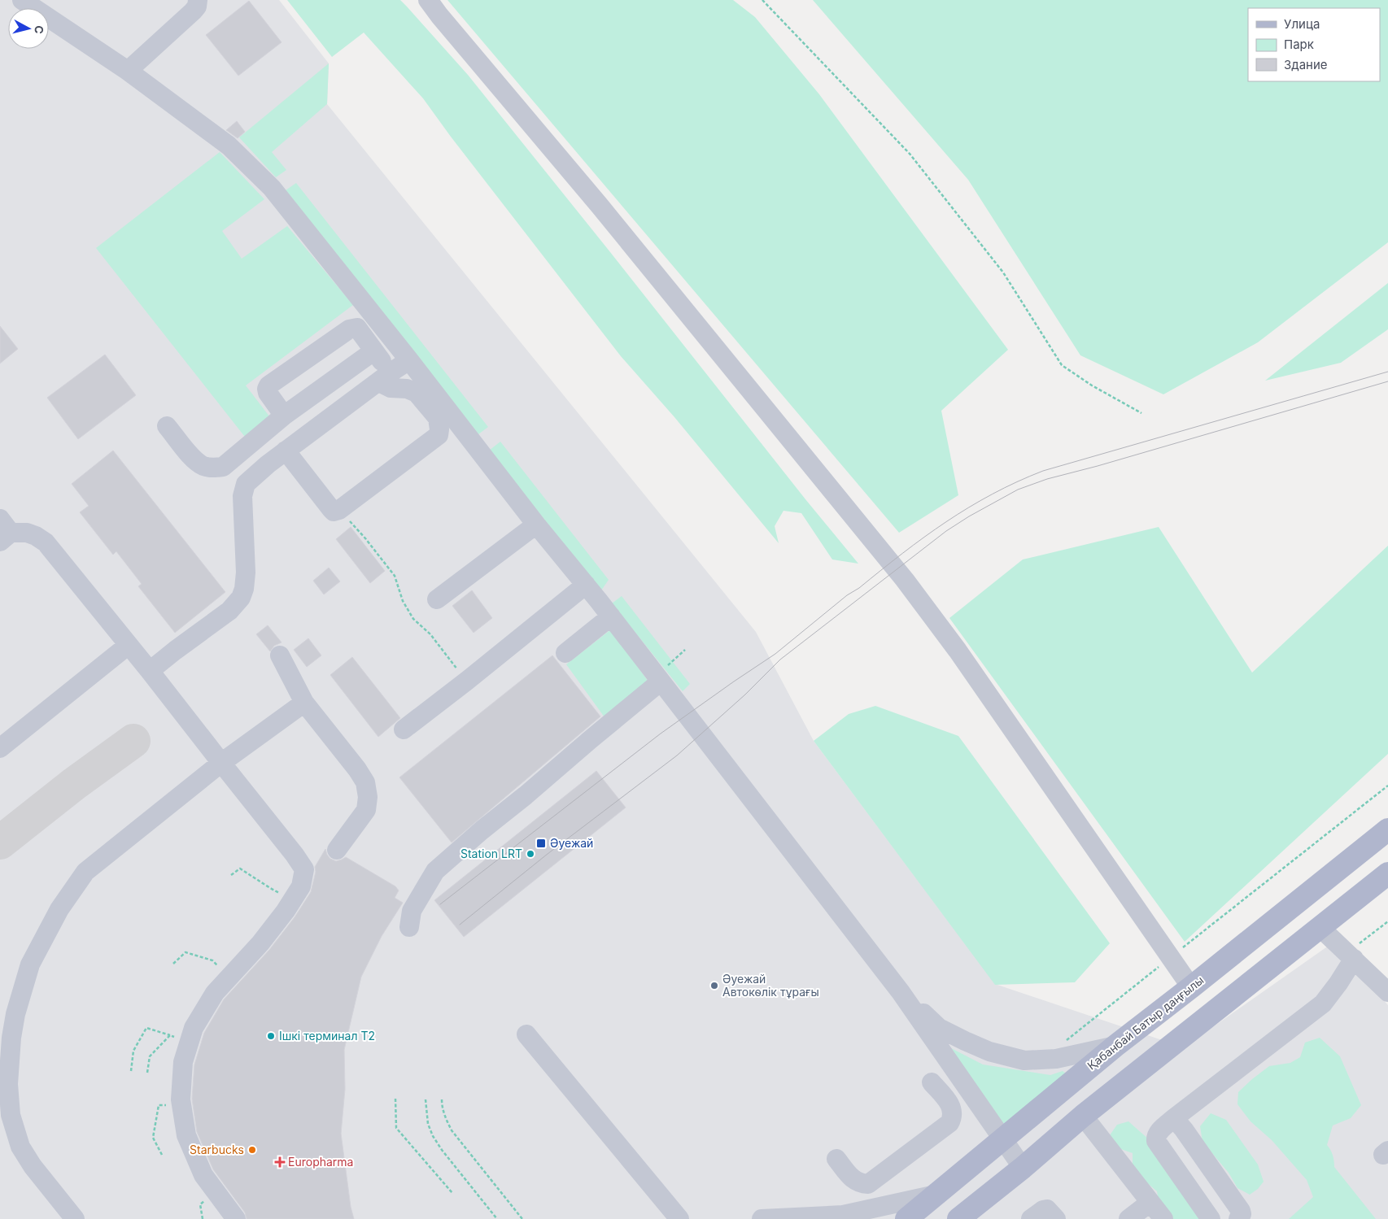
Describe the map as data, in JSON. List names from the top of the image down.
{
  "streets": {
    "main road": ["Қабанбай Батыр даңғылы"]
  },
  "places": {
    "transit": ["Әуежай"],
    "other": [
      "Station LRT",
      "Әуежай Автокөлік тұрағы",
      "Ішкі терминал T2",
      "Starbucks"
    ],
    "health": ["Europharma"]
  },
  "legend": ["Улица", "Парк", "Здание"],
  "north": "right"
}
